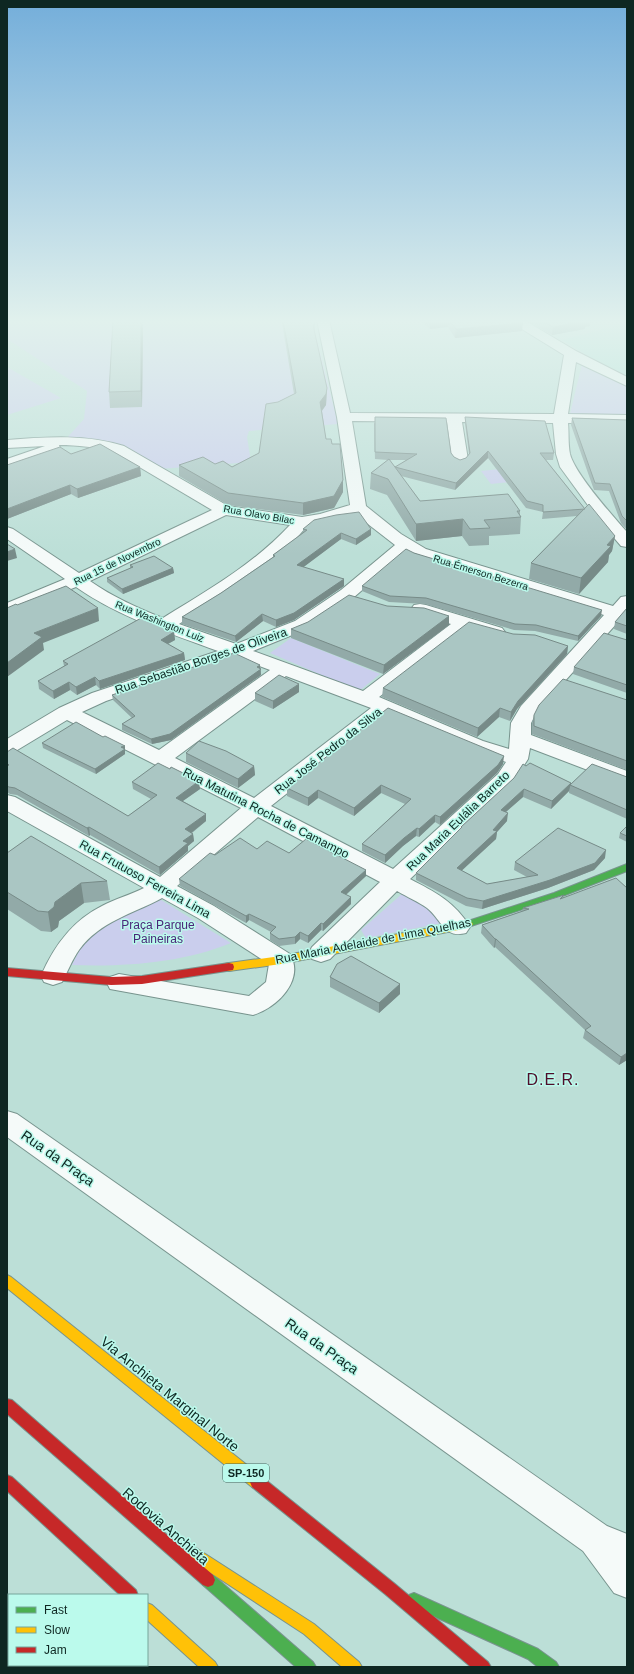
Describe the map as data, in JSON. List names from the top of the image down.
{
  "streets": {
    "main road": [
      "Rua Maria Adelaide de Lima Quelhas",
      "Via Anchieta Marginal Norte",
      "SP-150",
      "Rodovia Anchieta"
    ],
    "street": [
      "Rua Olavo Bilac",
      "Rua 15 de Novembro",
      "Rua Émerson Bezerra",
      "Rua Washington Luiz",
      "Rua Sebastião Borges de Oliveira",
      "Rua José Pedro da Silva",
      "Rua Matutina Rocha de Camampo",
      "Rua Maria Eulália Barreto",
      "Rua Frutuoso Ferreira Lima",
      "Rua da Praça"
    ]
  },
  "crossings": [
    ["Rua Olavo Bilac", "Rua 15 de Novembro"],
    ["Rua Olavo Bilac", "Rua Émerson Bezerra"],
    ["Rua 15 de Novembro", "Rua Washington Luiz"],
    ["Rua Émerson Bezerra", "Rua Sebastião Borges de Oliveira"],
    ["Rua Émerson Bezerra", "Rua Maria Eulália Barreto"],
    ["Rua Washington Luiz", "Rua Sebastião Borges de Oliveira"],
    ["Rua Washington Luiz", "Rua José Pedro da Silva"],
    ["Rua Washington Luiz", "Rua Maria Eulália Barreto"],
    ["Rua Sebastião Borges de Oliveira", "Rua Matutina Rocha de Camampo"],
    ["Rua José Pedro da Silva", "Rua Matutina Rocha de Camampo"],
    ["Rua José Pedro da Silva", "Rua Frutuoso Ferreira Lima"],
    ["Rua José Pedro da Silva", "Rua Maria Adelaide de Lima Quelhas"],
    ["Rua Matutina Rocha de Camampo", "Rua Maria Eulália Barreto"],
    ["Rua Matutina Rocha de Camampo", "Rua Maria Adelaide de Lima Quelhas"],
    ["Rua Maria Eulália Barreto", "Rua Maria Adelaide de Lima Quelhas"],
    ["Rua Frutuoso Ferreira Lima", "Rua Maria Adelaide de Lima Quelhas"]
  ],
  "districts": ["D.E.R."],
  "parks": ["Praça Parque Paineiras"],
  "legend": ["Fast", "Slow", "Jam"]
}
